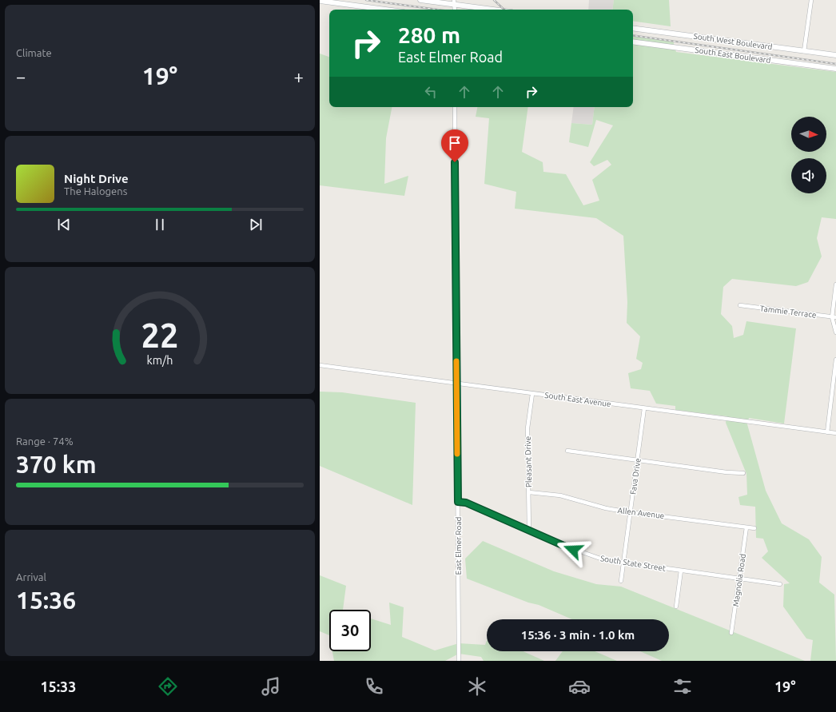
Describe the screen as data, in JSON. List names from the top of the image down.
{
  "streets": {
    "main road": ["South West Boulevard", "South East Boulevard"],
    "street": [
      "Tammie Terrace",
      "South East Avenue",
      "Pleasant Drive",
      "Fava Drive",
      "Allen Avenue",
      "East Elmer Road",
      "South State Street",
      "Magnolia Road"
    ]
  },
  "crossings": [
    ["South East Avenue", "Pleasant Drive"],
    ["South East Avenue", "Fava Drive"],
    ["South East Avenue", "East Elmer Road"],
    ["Pleasant Drive", "Allen Avenue"],
    ["Pleasant Drive", "South State Street"],
    ["Fava Drive", "Allen Avenue"],
    ["Fava Drive", "South State Street"],
    ["Allen Avenue", "Magnolia Road"],
    ["East Elmer Road", "South State Street"],
    ["South State Street", "Magnolia Road"]
  ],
  "north": "right",
  "page": {
    "tile": [
      "Climate",
      ["Range · 74%", "370 km"],
      ["Arrival", "15:36"]
    ],
    "turn": ["280 m", "East Elmer Road"],
    "heat": ["−", "19°", "+"],
    "song": ["Night Drive", "The Halogens"],
    "limit": "30",
    "trip": "15:36 · 3 min · 1.0 km",
    "tabs": ["15:33", "19°"],
    "gauge": ["22", "km/h"]
  }
}
